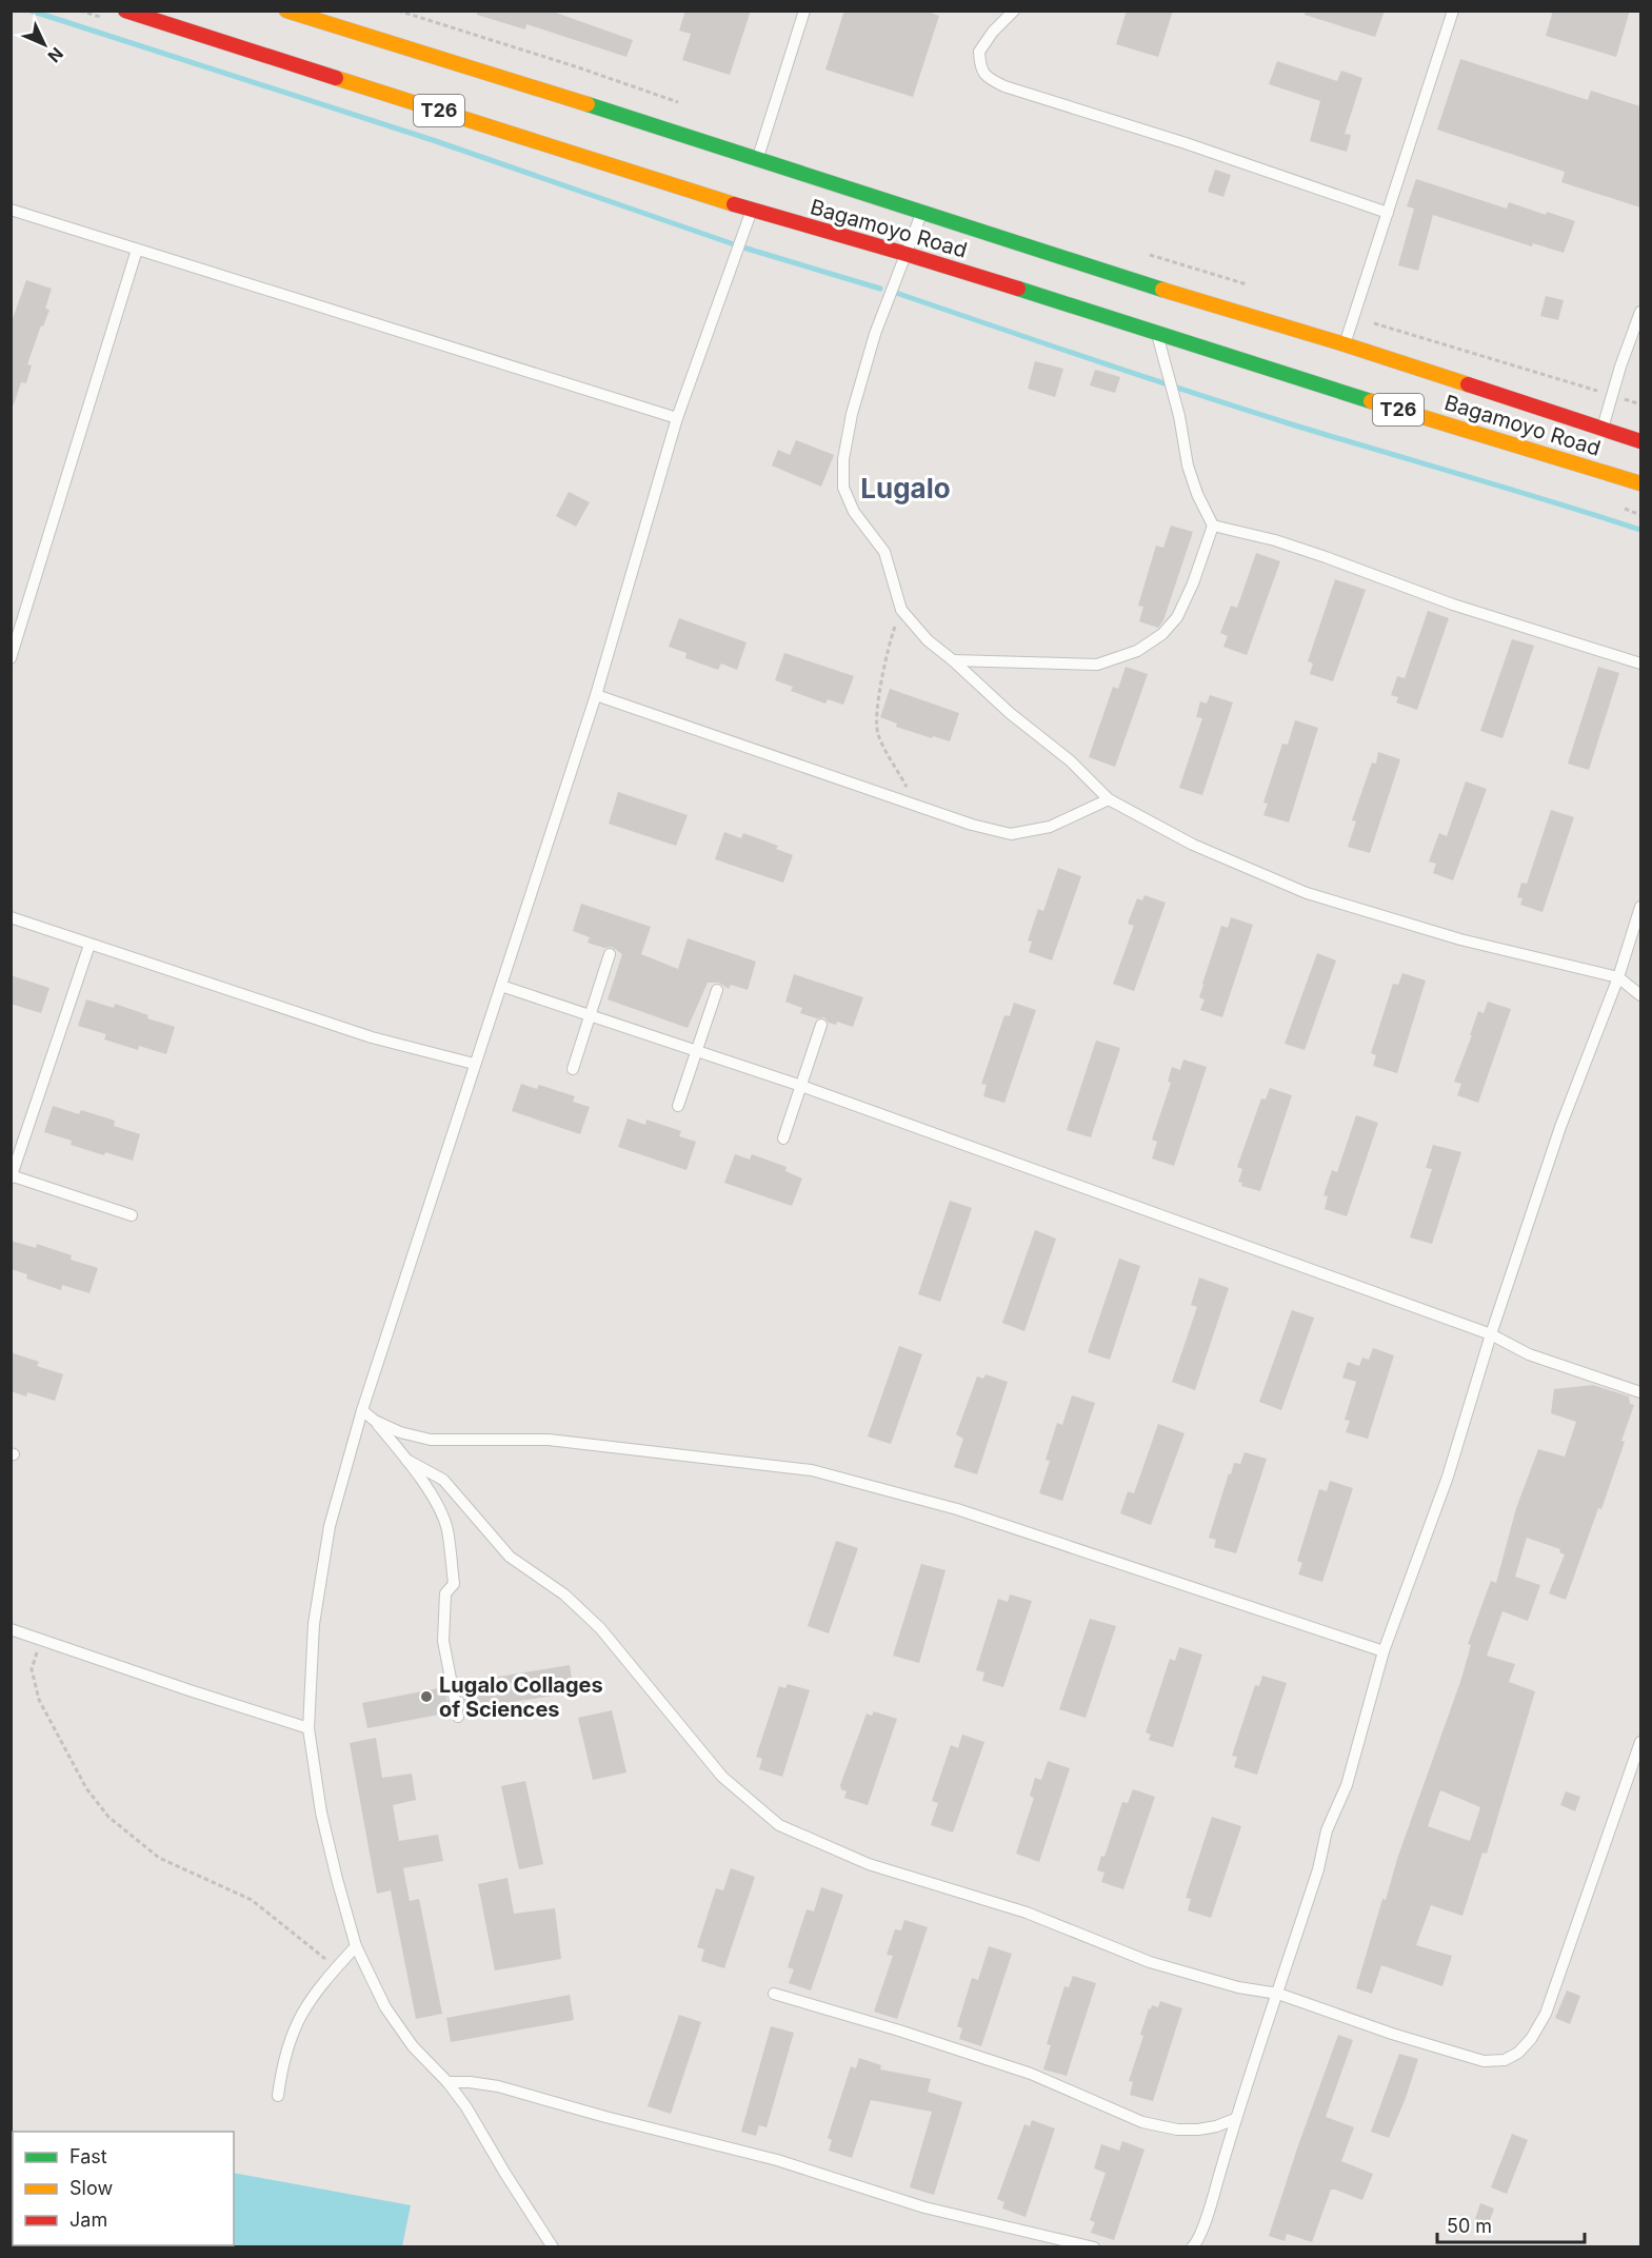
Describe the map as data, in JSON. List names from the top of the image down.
{
  "streets": {
    "highway": ["T26", "Bagamoyo Road"]
  },
  "districts": ["Lugalo"],
  "places": ["Lugalo Collages of Sciences"],
  "legend": ["Fast", "Slow", "Jam"],
  "scale_bar": "50 m",
  "north": "bottom right"
}
